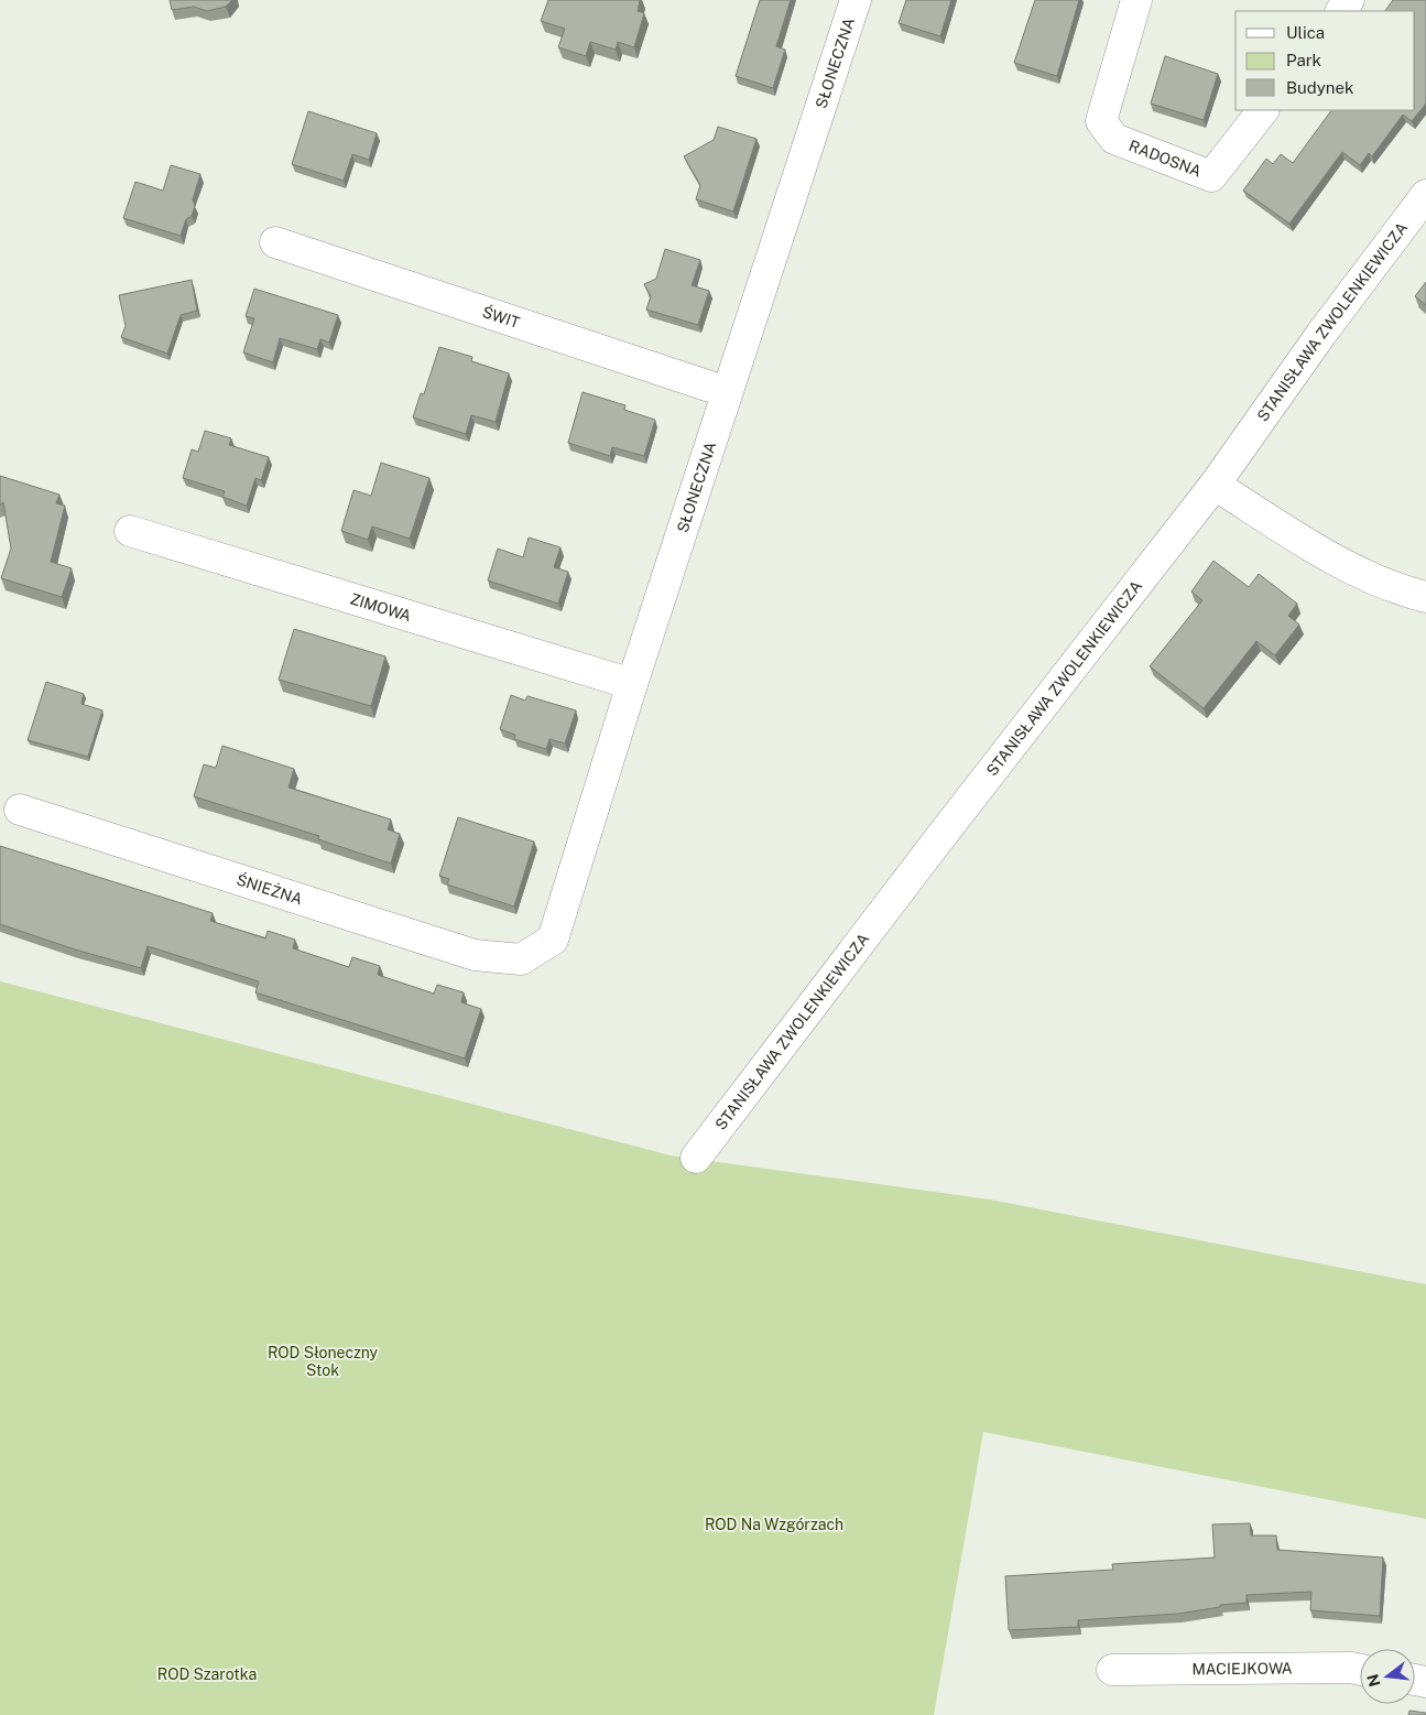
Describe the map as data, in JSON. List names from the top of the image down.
{
  "streets": {
    "street": [
      "SŁONECZNA",
      "RADOSNA",
      "ŚWIT",
      "STANISŁAWA ZWOLENKIEWICZA",
      "ZIMOWA",
      "ŚNIEŻNA",
      "MACIEJKOWA"
    ]
  },
  "crossings": [
    ["SŁONECZNA", "ŚWIT"],
    ["SŁONECZNA", "ZIMOWA"],
    ["SŁONECZNA", "ŚNIEŻNA"]
  ],
  "parks": ["ROD Słoneczny Stok", "ROD Na Wzgórzach", "ROD Szarotka"],
  "legend": ["Ulica", "Park", "Budynek"],
  "north": "left"
}
